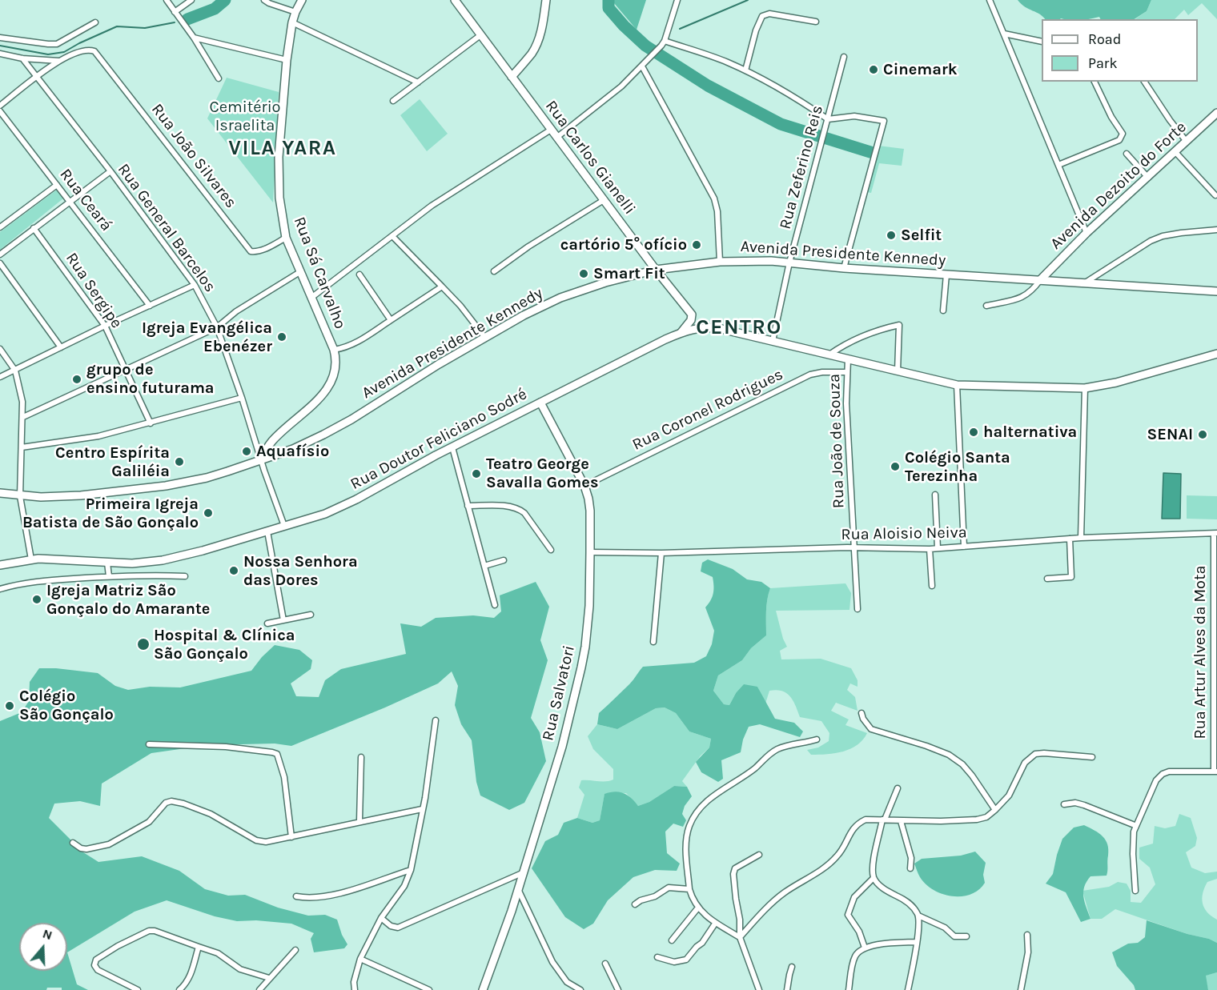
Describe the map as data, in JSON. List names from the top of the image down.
{
  "streets": {
    "main road": [
      "Rua Carlos Gianelli",
      "Avenida Dezoito do Forte",
      "Avenida Presidente Kennedy",
      "Rua Sá Carvalho",
      "Rua Doutor Feliciano Sodré",
      "Rua Salvatori"
    ],
    "street": [
      "Rua João Silvares",
      "Rua Zeferino Reis",
      "Rua Ceará",
      "Rua General Barcelos",
      "Rua Sergipe",
      "Rua Coronel Rodrigues",
      "Rua João de Souza",
      "Rua Aloisio Neiva",
      "Rua Artur Alves da Mota"
    ]
  },
  "crossings": [
    ["Rua João Silvares", "Rua Sá Carvalho"],
    ["Rua Carlos Gianelli", "Avenida Presidente Kennedy"],
    ["Rua Carlos Gianelli", "Rua Doutor Feliciano Sodré"],
    ["Rua Zeferino Reis", "Avenida Presidente Kennedy"],
    ["Rua Zeferino Reis", "Rua Doutor Feliciano Sodré"],
    ["Avenida Dezoito do Forte", "Avenida Presidente Kennedy"],
    ["Rua General Barcelos", "Avenida Presidente Kennedy"],
    ["Rua General Barcelos", "Rua Sá Carvalho"],
    ["Avenida Presidente Kennedy", "Rua Sá Carvalho"],
    ["Rua Coronel Rodrigues", "Rua João de Souza"],
    ["Rua Coronel Rodrigues", "Rua Salvatori"],
    ["Rua Doutor Feliciano Sodré", "Rua João de Souza"],
    ["Rua Doutor Feliciano Sodré", "Rua Salvatori"],
    ["Rua João de Souza", "Rua Aloisio Neiva"],
    ["Rua Aloisio Neiva", "Rua Artur Alves da Mota"],
    ["Rua Aloisio Neiva", "Rua Salvatori"]
  ],
  "districts": ["VILA YARA", "CENTRO"],
  "parks": ["Cemitério Israelita"],
  "places": [
    "Cinemark",
    "Selfit",
    "cartório 5° ofício",
    "Smart Fit",
    "Igreja Evangélica Ebenézer",
    "grupo de ensino futurama",
    "halternativa",
    "SENAI",
    "Aquafísio",
    "Centro Espírita Galiléia",
    "Colégio Santa Terezinha",
    "Teatro George Savalla Gomes",
    "Primeira Igreja Batista de São Gonçalo",
    "Nossa Senhora das Dores",
    "Igreja Matriz São Gonçalo do Amarante",
    "Hospital & Clínica São Gonçalo",
    "Colégio São Gonçalo"
  ],
  "legend": ["Road", "Park"],
  "north": "top"
}
